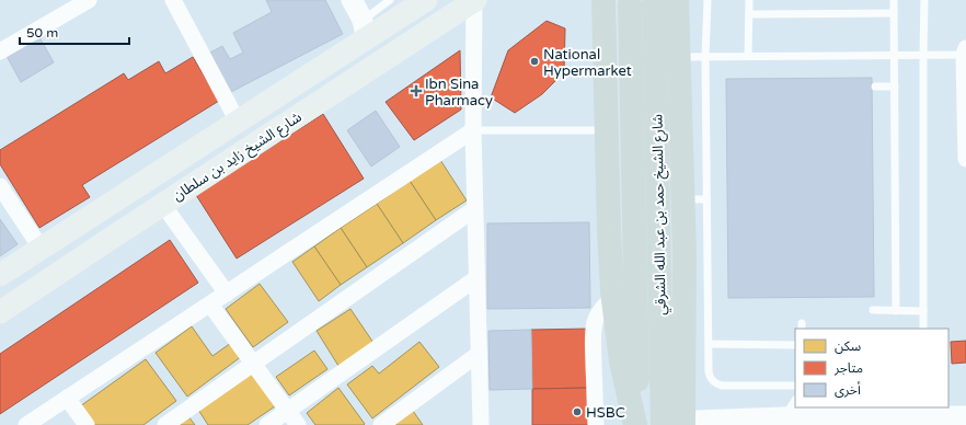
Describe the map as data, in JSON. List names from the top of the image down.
{
  "streets": {
    "highway": ["شارع الشيخ حمد بن عبد الله الشرقي"],
    "main road": ["شارع الشيخ زايد بن سلطان"]
  },
  "places": {
    "other": ["National Hypermarket", "HSBC"],
    "health": ["Ibn Sina Pharmacy"]
  },
  "legend": ["سكن", "متاجر", "أخرى"],
  "scale_bar": "50 m"
}
